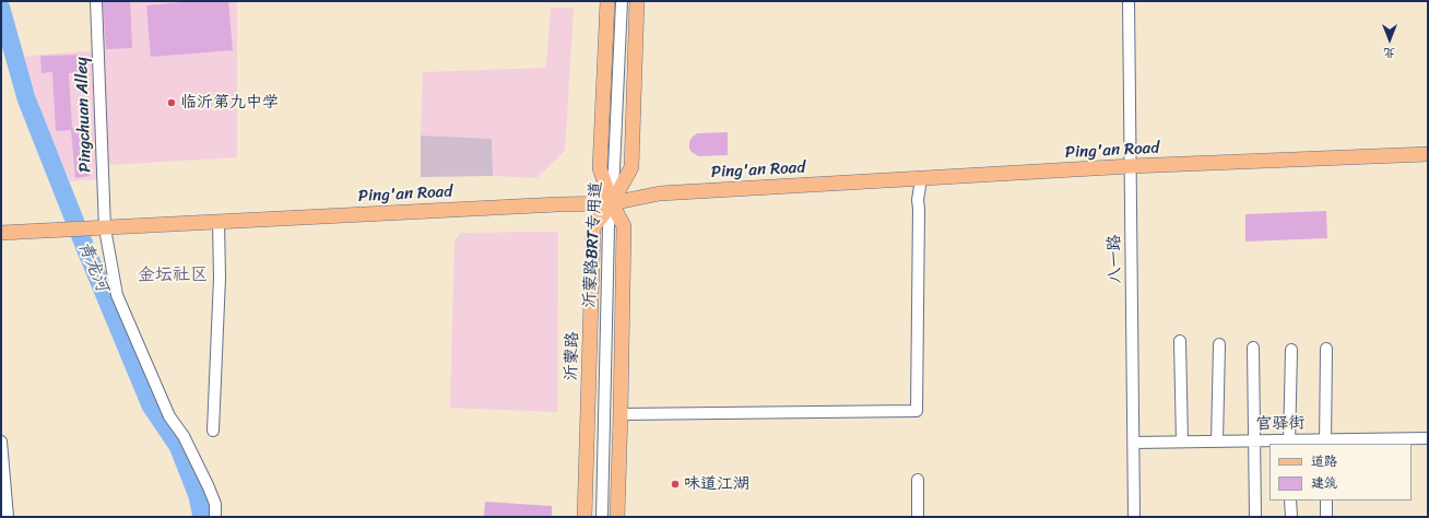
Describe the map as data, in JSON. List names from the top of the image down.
{
  "streets": {
    "main road": ["Ping'an Road", "沂蒙路"],
    "street": [
      "Pingchuan Alley",
      "沂蒙路BRT专用道",
      "八一路",
      "官驿街"
    ]
  },
  "crossings": [
    ["Pingchuan Alley", "Ping'an Road"],
    ["Ping'an Road", "沂蒙路BRT专用道"],
    ["Ping'an Road", "八一路"],
    ["Ping'an Road", "沂蒙路"],
    ["沂蒙路BRT专用道", "沂蒙路"],
    ["八一路", "官驿街"]
  ],
  "districts": ["金坛社区"],
  "water": ["青龙河"],
  "places": ["临沂第九中学", "味道江湖"],
  "legend": ["道路", "建筑"],
  "north": "bottom"
}
